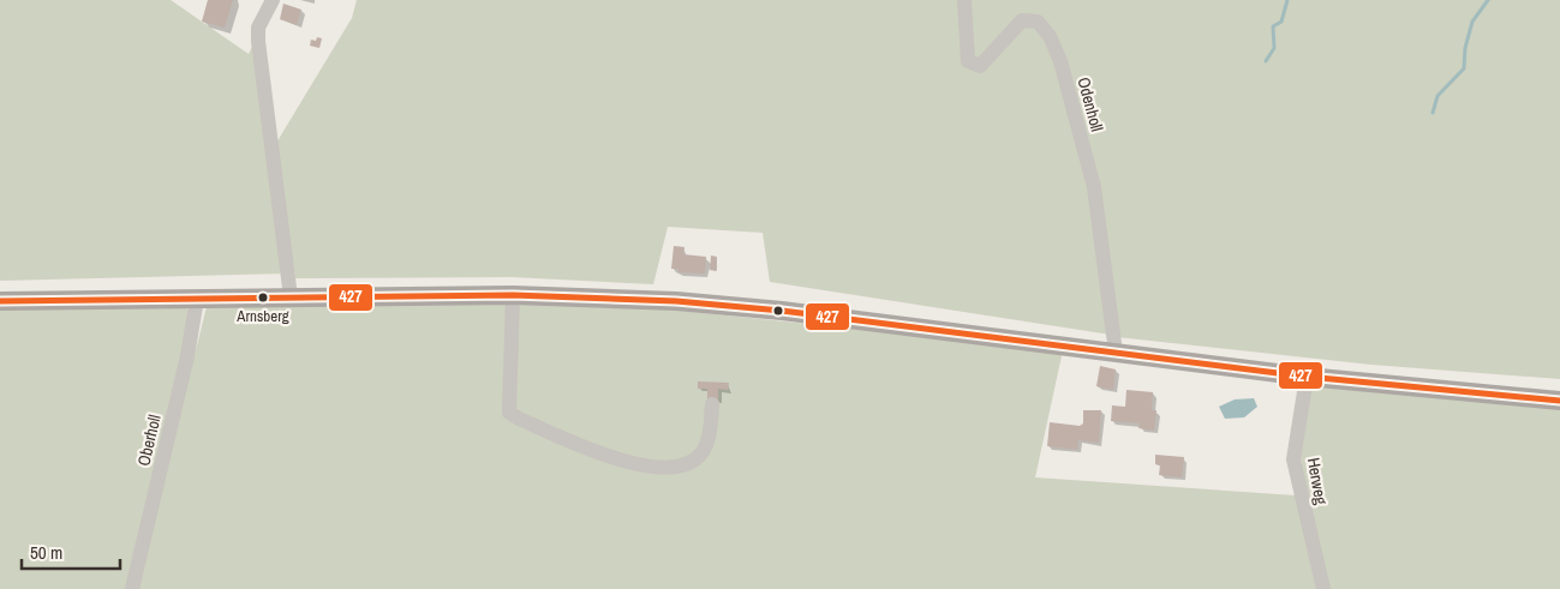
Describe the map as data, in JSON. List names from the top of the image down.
{
  "streets": {
    "street": ["Odenholl", "Oberholl", "Herweg"]
  },
  "places": ["Arnsberg"],
  "lines": ["transit line 427"],
  "scale_bar": "50 m"
}
